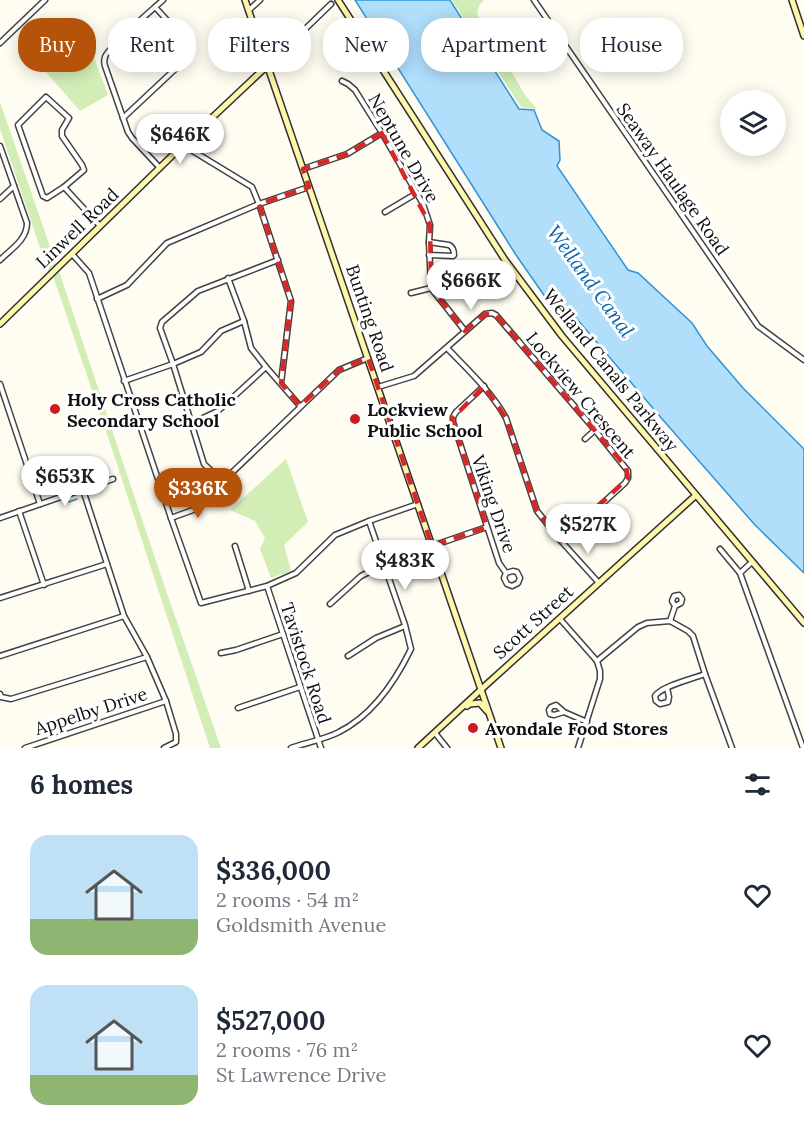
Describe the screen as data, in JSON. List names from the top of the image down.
{
  "streets": {
    "main road": [
      "Linwell Road",
      "Bunting Road",
      "Welland Canals Parkway",
      "Scott Street"
    ],
    "street": [
      "Neptune Drive",
      "Seaway Haulage Road",
      "Lockview Crescent",
      "Viking Drive",
      "Tavistock Road",
      "Appelby Drive"
    ]
  },
  "crossings": [
    ["Bunting Road", "Lockview Crescent"],
    ["Bunting Road", "Scott Street"],
    ["Welland Canals Parkway", "Scott Street"]
  ],
  "water": ["Welland Canal"],
  "places": ["Holy Cross Catholic Secondary School", "Lockview Public School", "Avondale Food Stores"],
  "page": {
    "chip": [
      "Buy",
      "Rent",
      "Filters",
      "New",
      "Apartment",
      "House"
    ],
    "price": [
      "$646K",
      "$666K",
      "$653K",
      "$336K",
      "$527K",
      "$483K"
    ],
    "heading": "6 homes",
    "list": [
      {
        "name": "$336,000",
        "note": "2 rooms · 54 m² · Goldsmith Avenue"
      },
      {
        "name": "$527,000",
        "note": "2 rooms · 76 m² · St Lawrence Drive"
      }
    ]
  }
}
